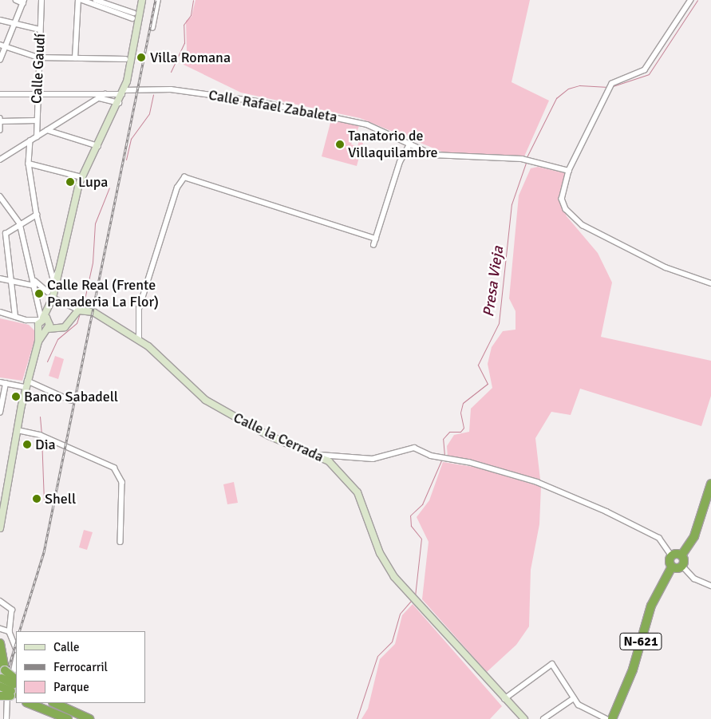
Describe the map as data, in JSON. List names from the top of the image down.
{
  "streets": {
    "highway": ["N-621"],
    "street": ["Calle Gaudí", "Calle Rafael Zabaleta", "Calle la Cerrada"]
  },
  "crossings": [
    ["Calle Gaudí", "Calle Rafael Zabaleta"]
  ],
  "water": ["Presa Vieja"],
  "places": [
    "Villa Romana",
    "Tanatorio de Villaquilambre",
    "Lupa",
    "Calle Real (Frente Panaderia La Flor)",
    "Banco Sabadell",
    "Dia",
    "Shell"
  ],
  "legend": ["Calle", "Ferrocarril", "Parque"]
}
